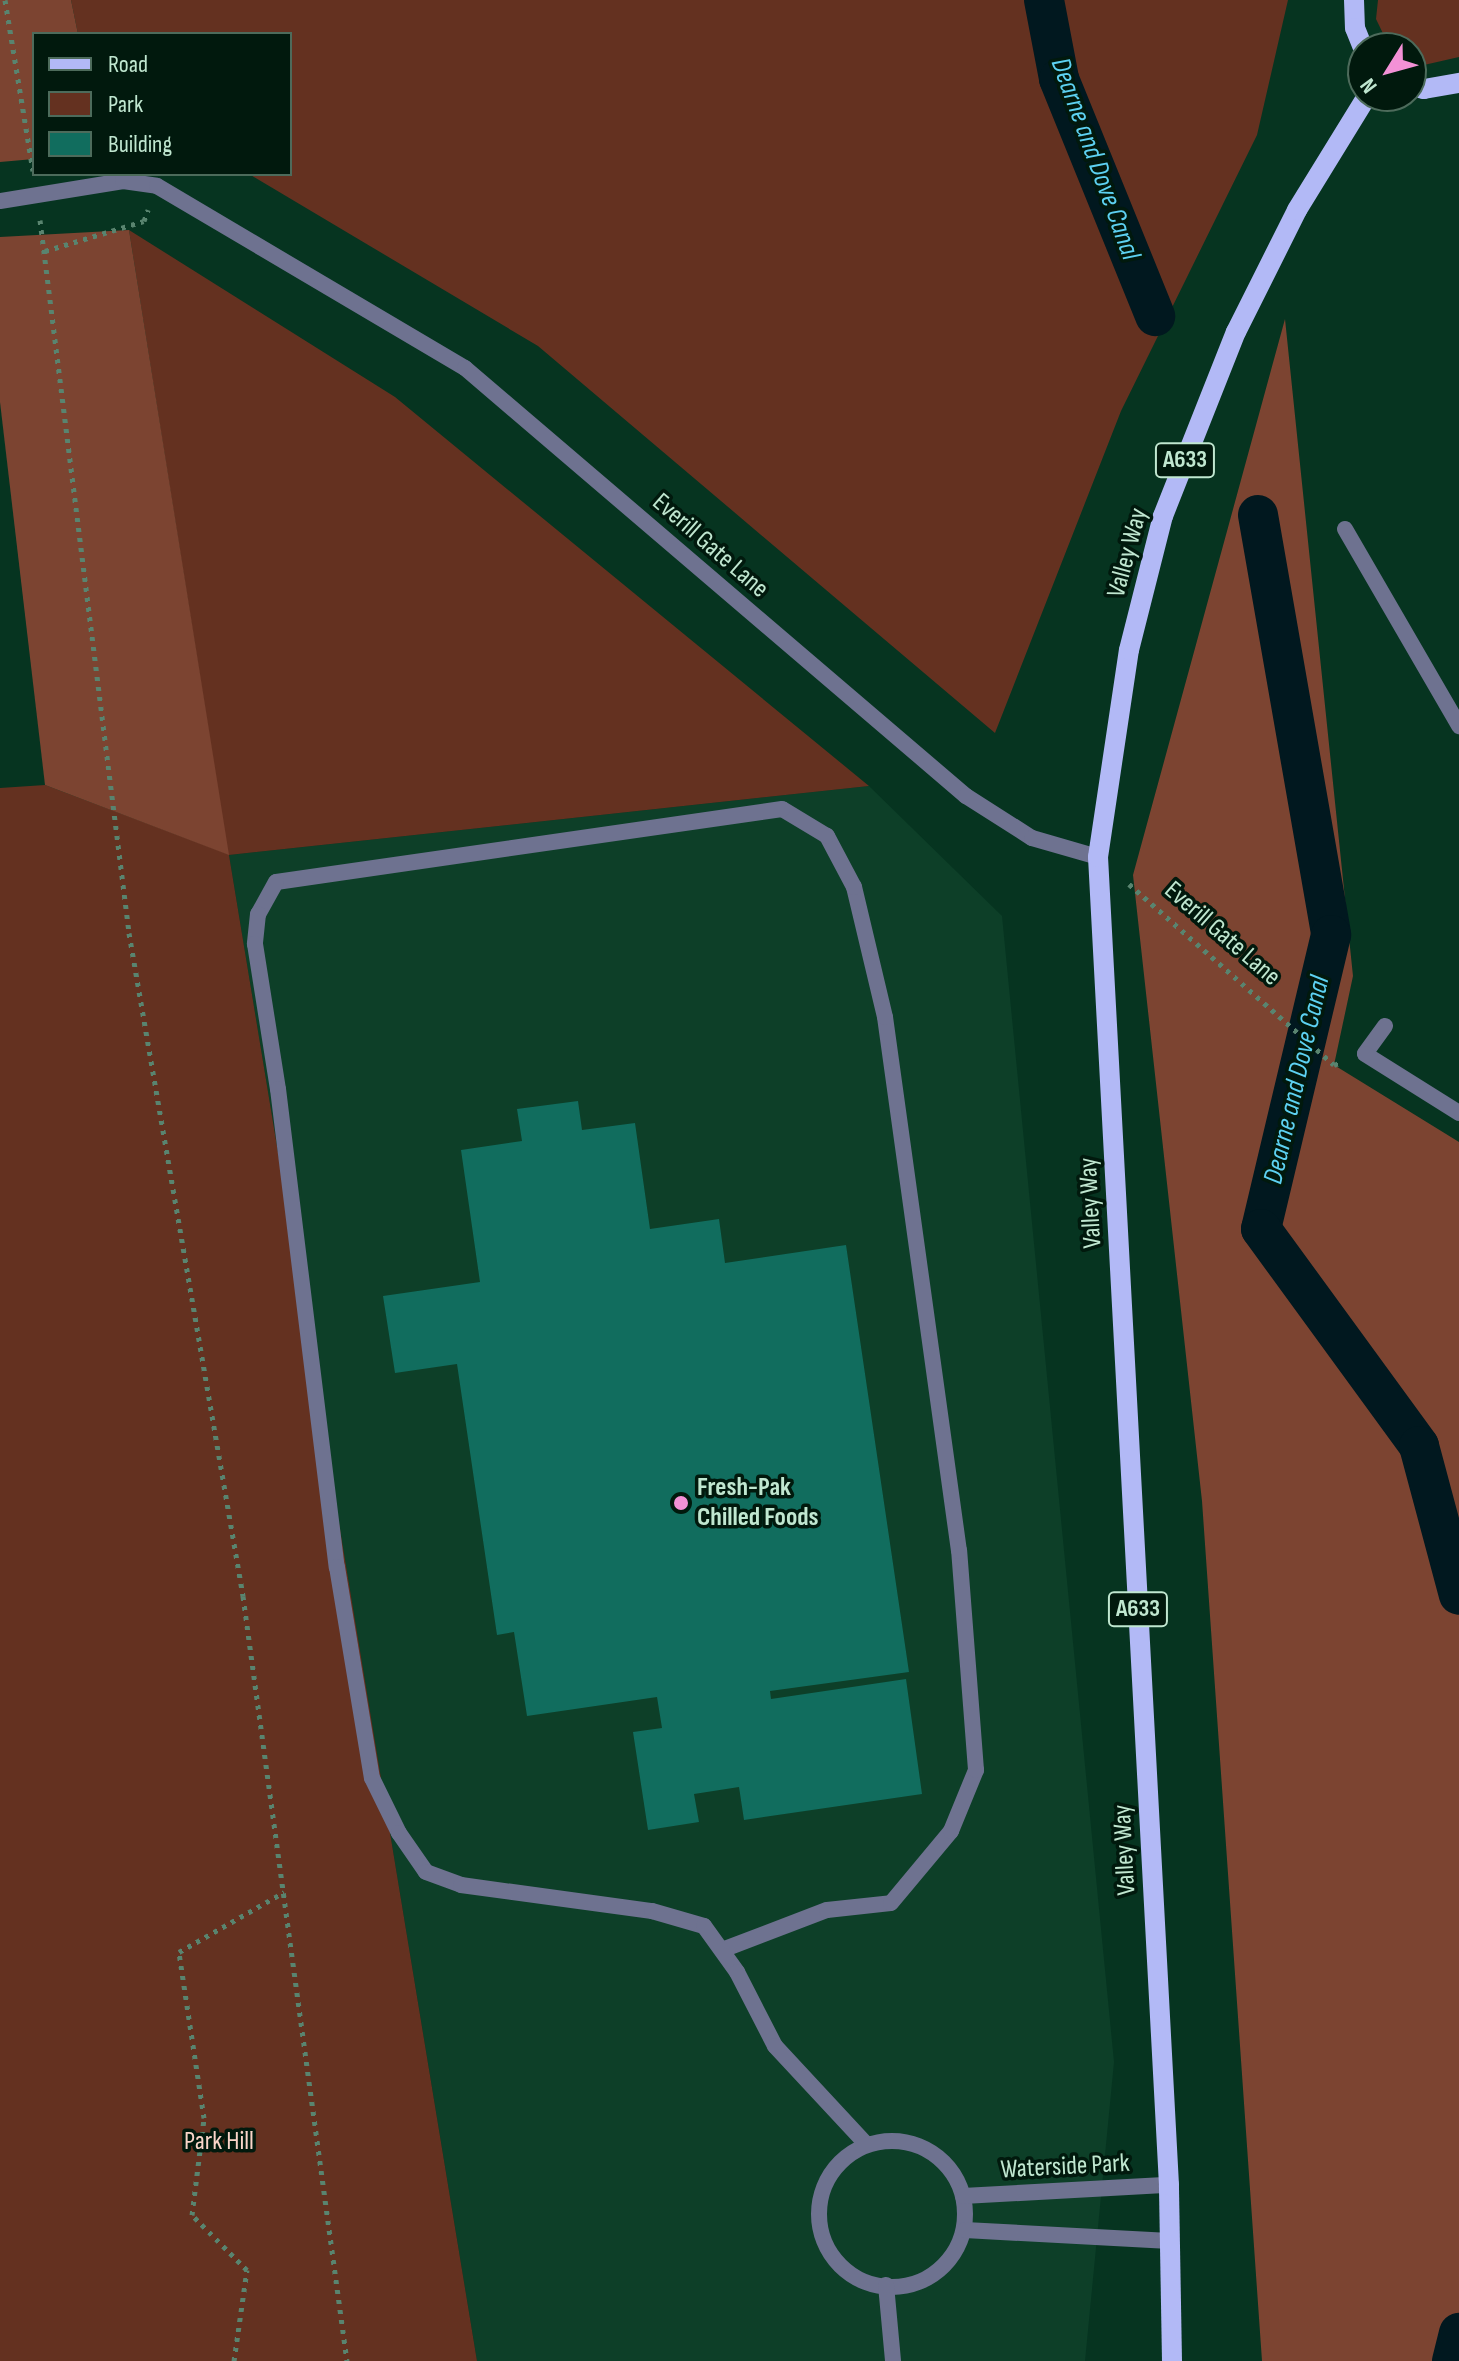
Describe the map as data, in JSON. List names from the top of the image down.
{
  "streets": {
    "main road": ["A633", "Valley Way"],
    "street": ["Everill Gate Lane", "Waterside Park"]
  },
  "crossings": [
    ["Everill Gate Lane", "Valley Way"],
    ["Valley Way", "Waterside Park"]
  ],
  "water": ["Dearne and Dove Canal"],
  "parks": ["Park Hill"],
  "places": ["Fresh-Pak Chilled Foods"],
  "legend": ["Road", "Park", "Building"],
  "north": "bottom left"
}
